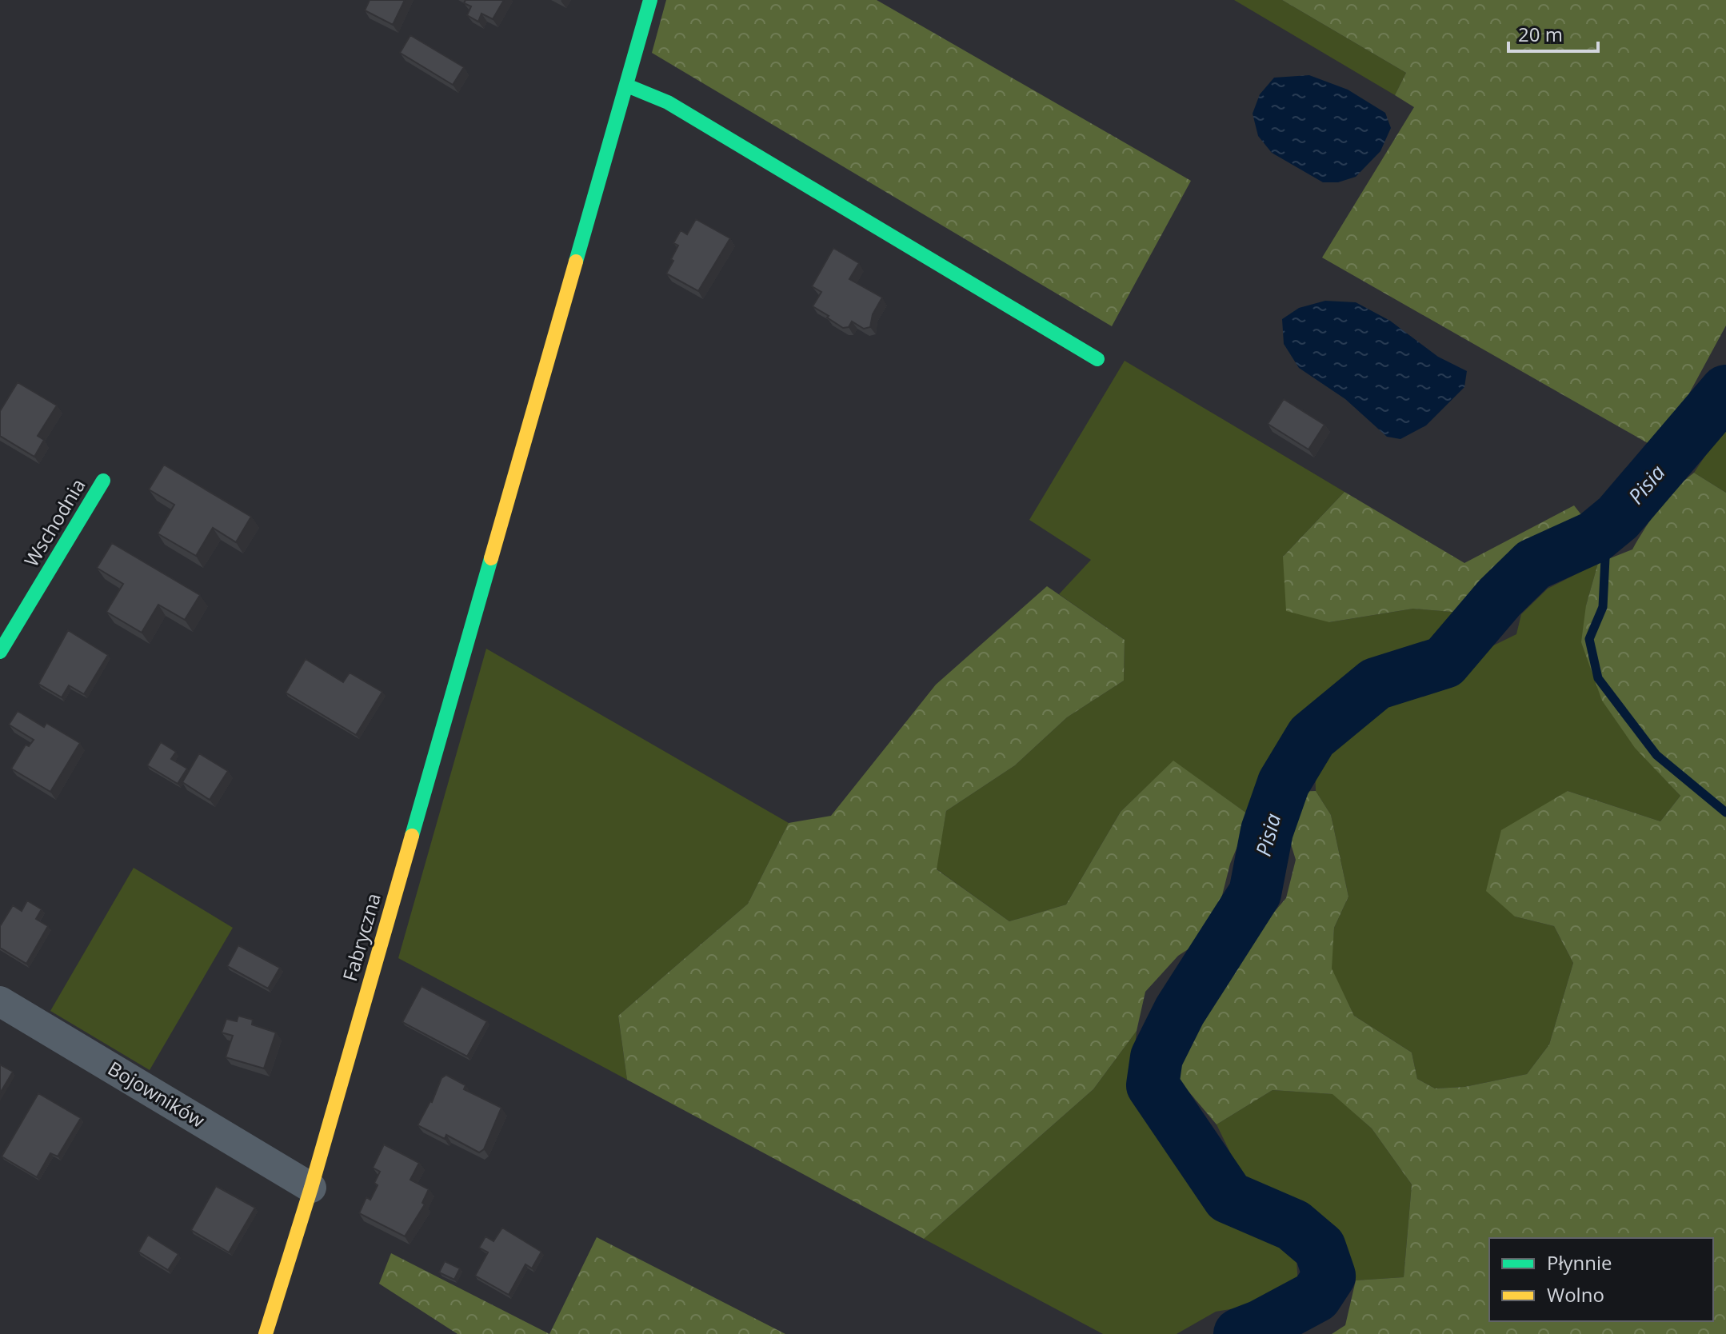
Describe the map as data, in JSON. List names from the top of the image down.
{
  "streets": {
    "street": ["Wschodnia", "Fabryczna", "Bojowników"]
  },
  "crossings": [
    ["Fabryczna", "Bojowników"]
  ],
  "water": ["Pisia"],
  "legend": ["Płynnie", "Wolno"],
  "scale_bar": "20 m"
}
